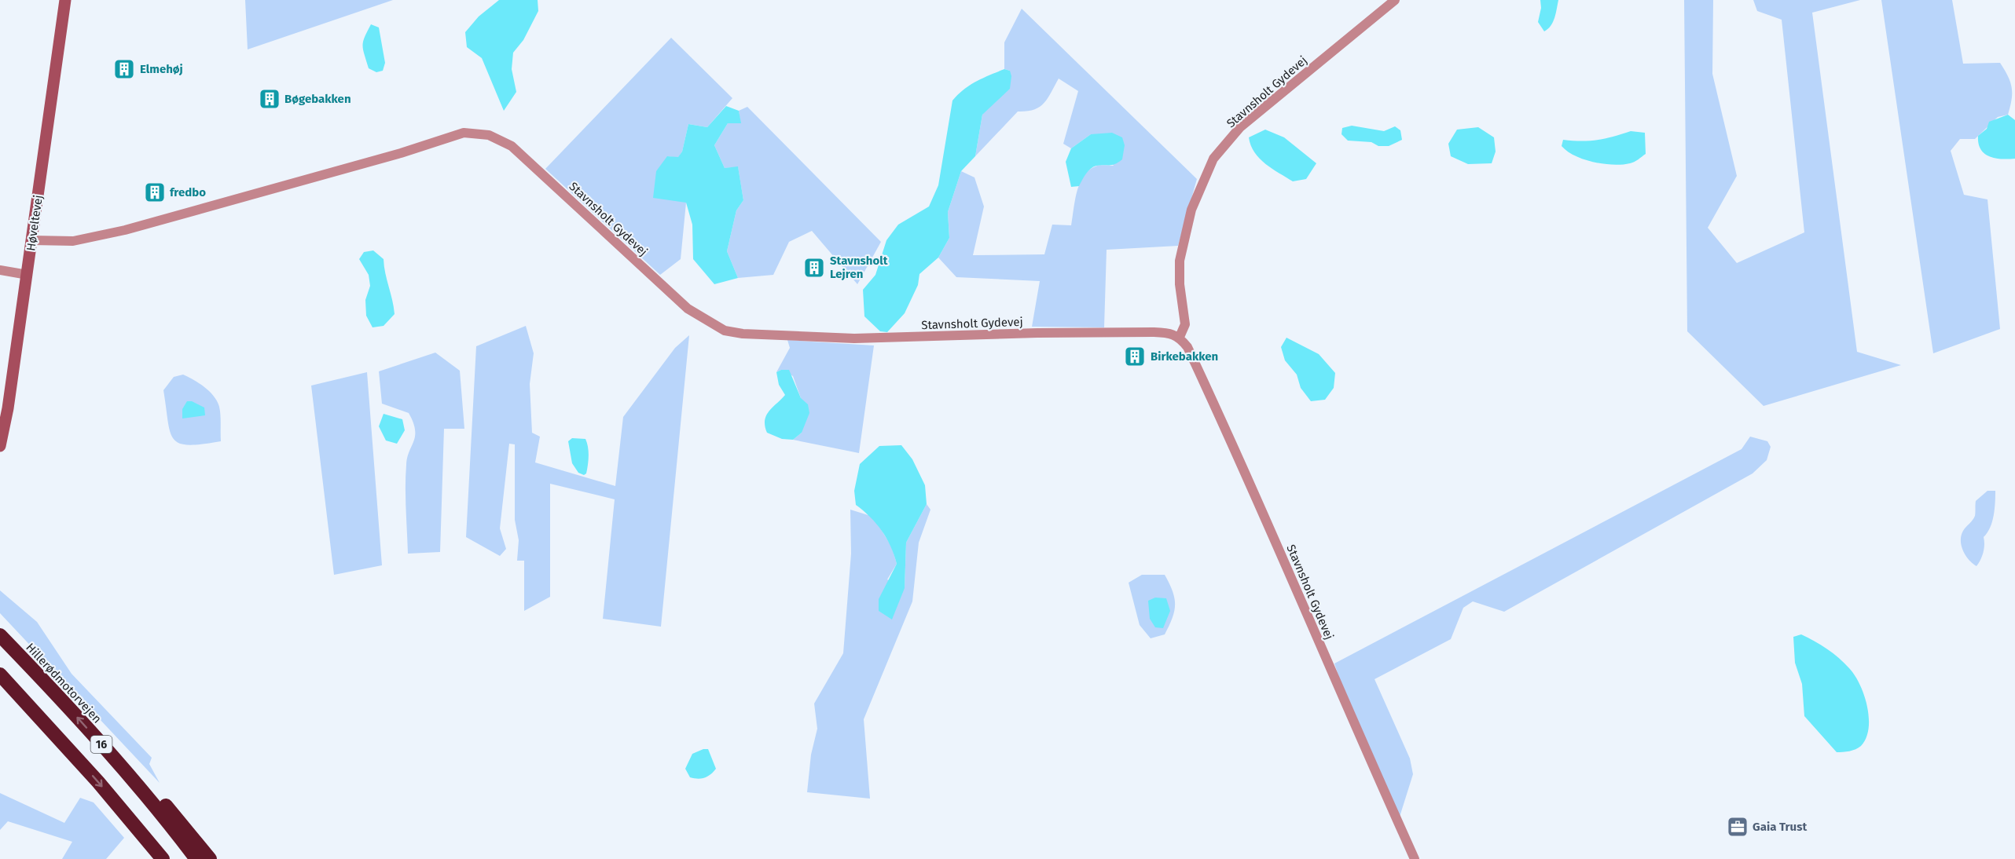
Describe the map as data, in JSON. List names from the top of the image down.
{
  "streets": {
    "highway": ["Hillerødmotorvejen", "16"],
    "street": ["Stavnsholt Gydevej", "Høveltevej"]
  },
  "crossings": [
    ["Stavnsholt Gydevej", "Høveltevej"]
  ],
  "places": {
    "building": [
      "Elmehøj",
      "Bøgebakken",
      "fredbo",
      "Stavnsholt Lejren",
      "Birkebakken"
    ],
    "office": ["Gaia Trust"]
  }
}
